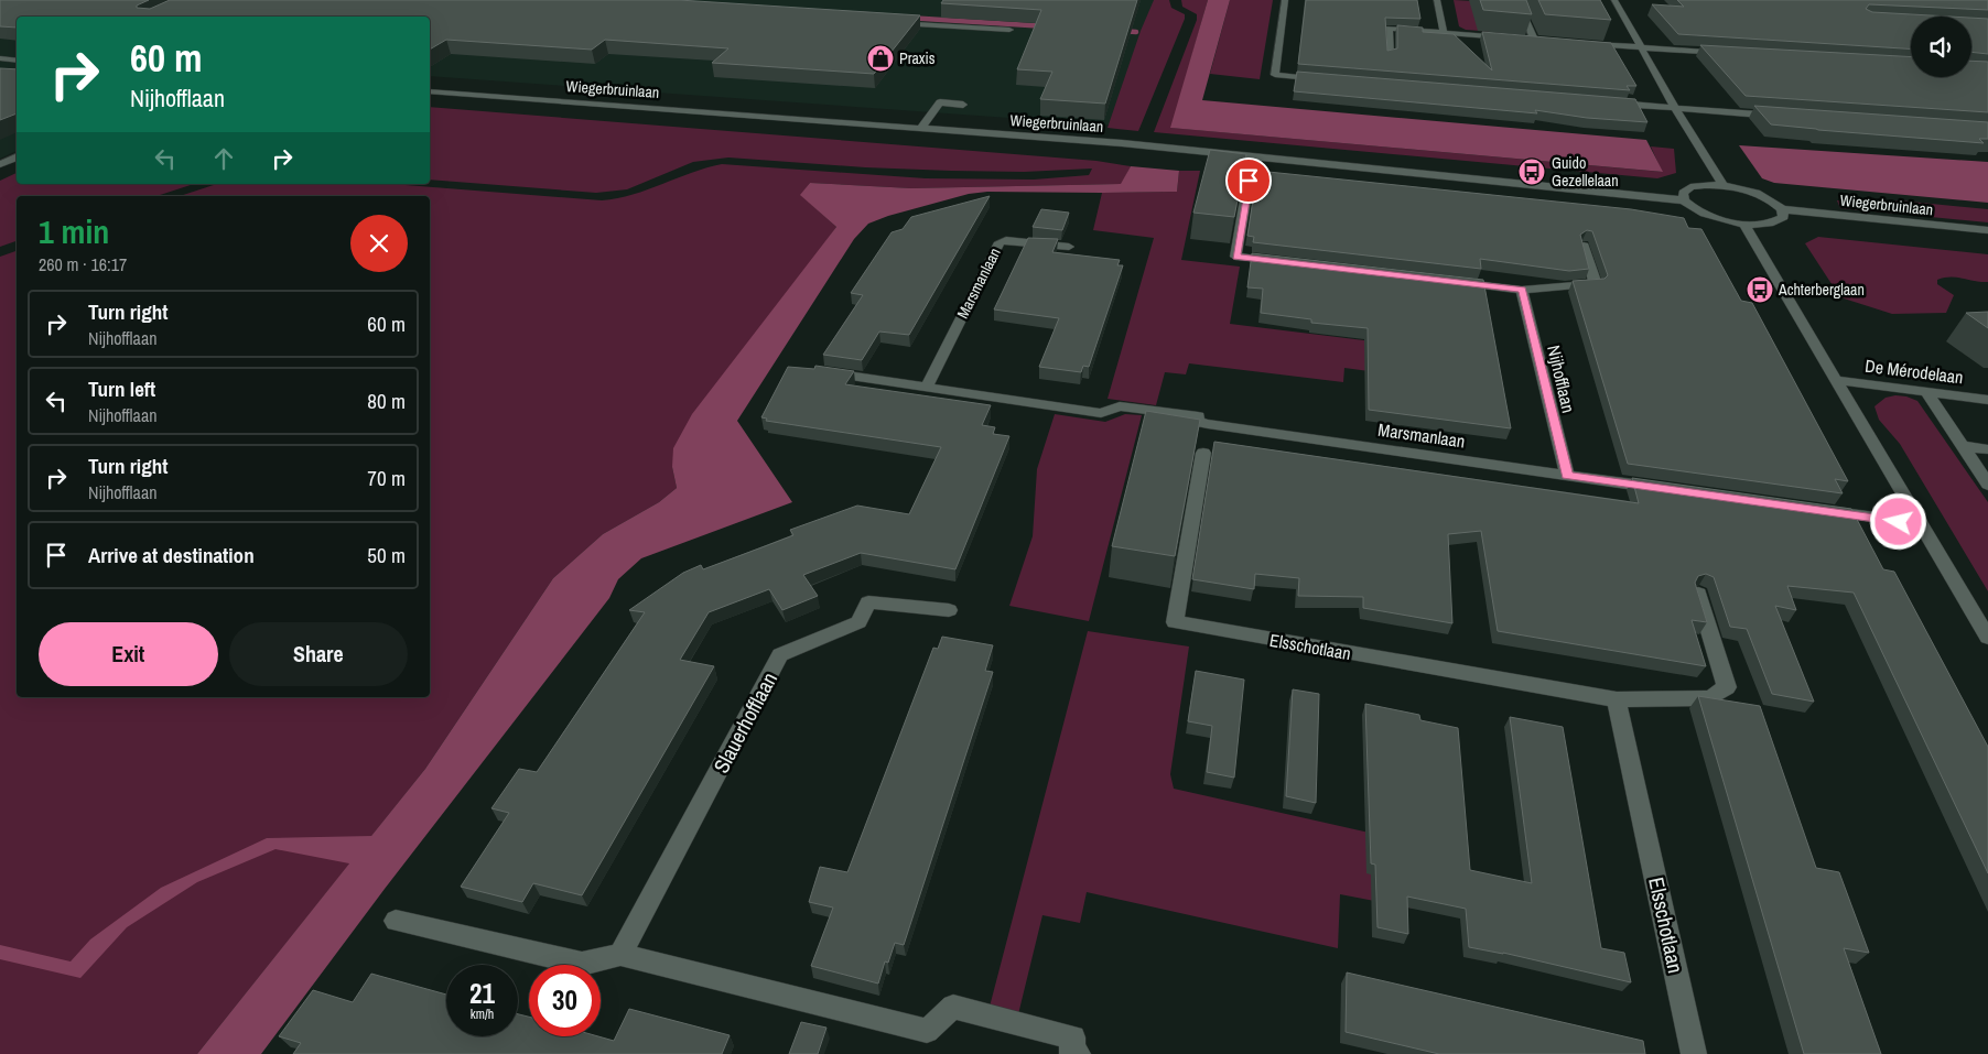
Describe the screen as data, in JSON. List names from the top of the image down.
{
  "streets": {
    "street": [
      "Wiegerbruinlaan",
      "Marsmanlaan",
      "De Mérodelaan",
      "Nijhofflaan",
      "Elsschotlaan",
      "Slauerhofflaan"
    ]
  },
  "crossings": [
    ["Marsmanlaan", "Nijhofflaan"]
  ],
  "places": {
    "shop": ["Praxis"],
    "bus stop": ["Guido Gezellelaan", "Achterberglaan"]
  },
  "page": {
    "turn": ["60 m", "Nijhofflaan"],
    "heading": ["1 min", "260 m · 16:17"],
    "list": [
      {
        "name": "Turn right",
        "note": "Nijhofflaan",
        "value": "60 m"
      },
      {
        "name": "Turn left",
        "note": "Nijhofflaan",
        "value": "80 m"
      },
      {
        "name": "Turn right",
        "note": "Nijhofflaan",
        "value": "70 m"
      },
      {
        "name": "Arrive at destination",
        "value": "50 m"
      }
    ],
    "buttons": ["Exit", "Share"],
    "speed": "21 km/h",
    "limit": "30"
  }
}
